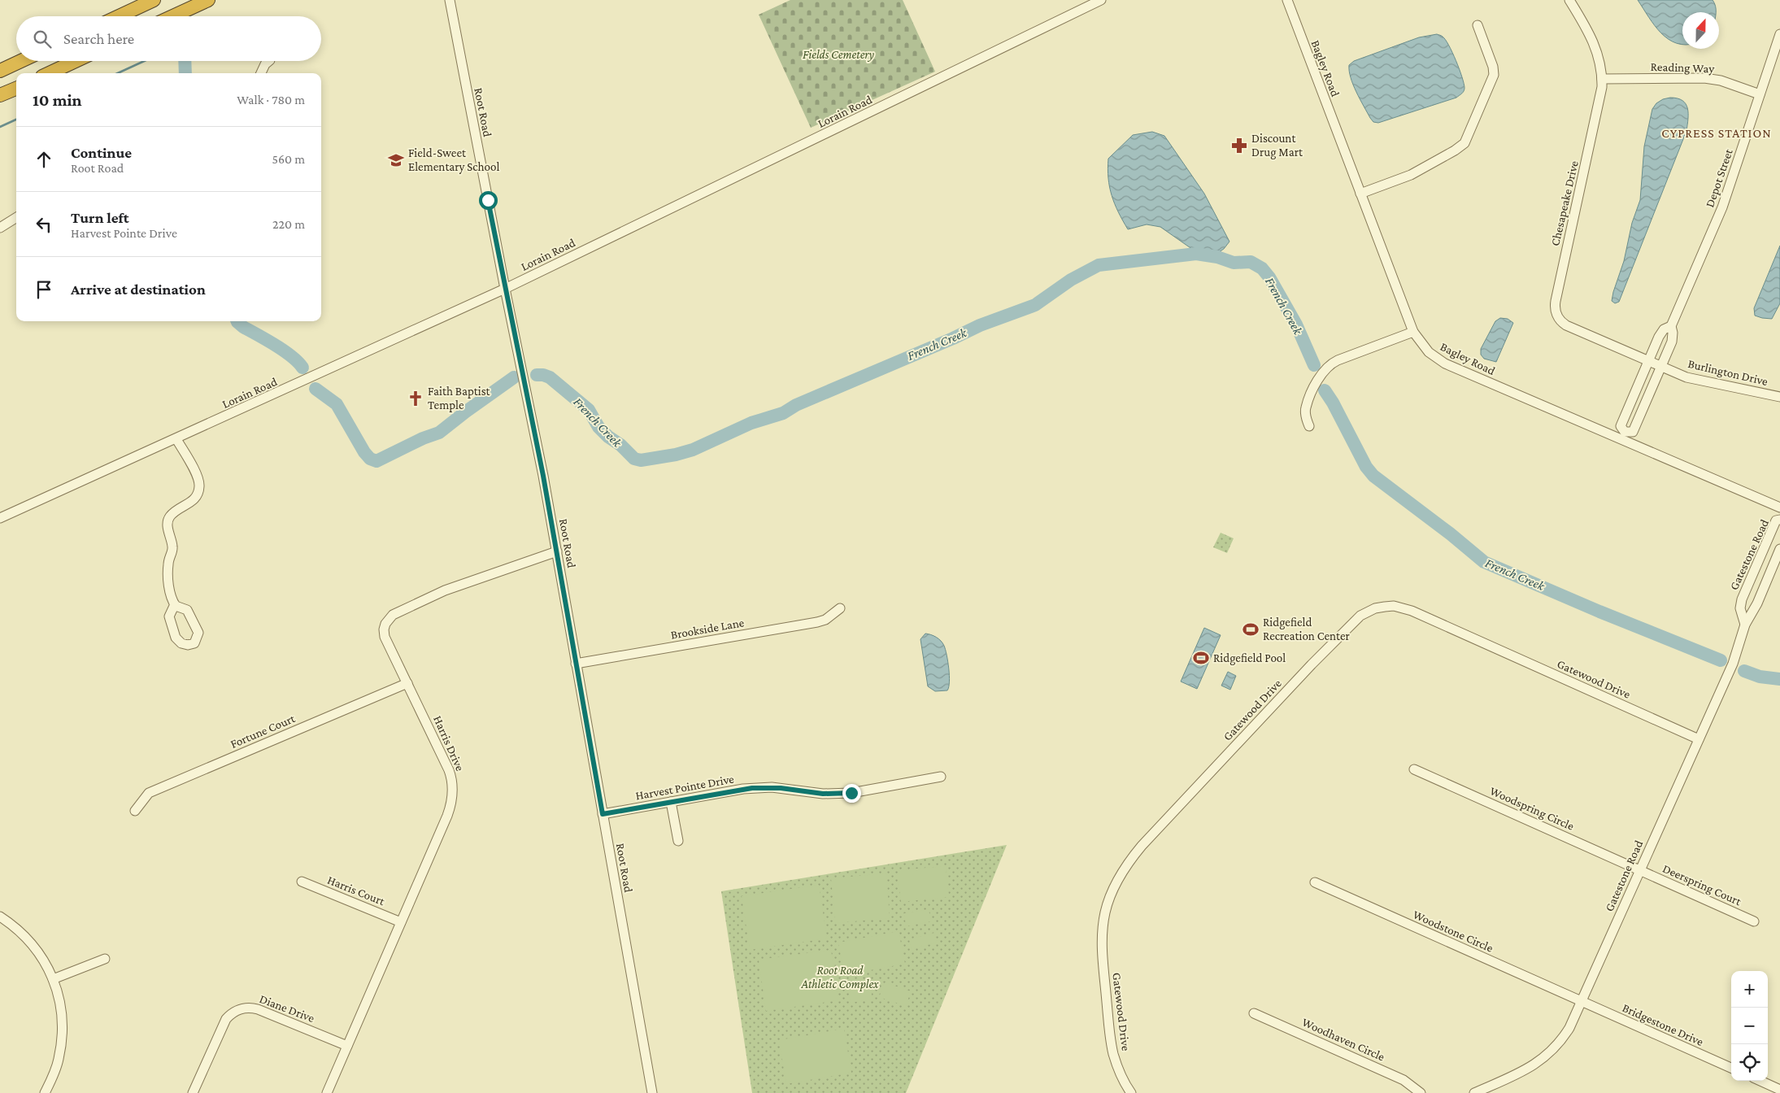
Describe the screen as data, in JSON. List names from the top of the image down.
{
  "streets": {
    "street": [
      "Reading Way",
      "Bagley Road",
      "Lorain Road",
      "Root Road",
      "Depot Street",
      "Chesapeake Drive",
      "Burlington Drive",
      "Gatestone Road",
      "Brookside Lane",
      "Gatewood Drive",
      "Fortune Court",
      "Harris Drive",
      "Harvest Pointe Drive",
      "Woodspring Circle",
      "Deerspring Court",
      "Harris Court",
      "Woodstone Circle",
      "Diane Drive",
      "Bridgestone Drive",
      "Woodhaven Circle"
    ]
  },
  "crossings": [
    ["Reading Way", "Depot Street"],
    ["Reading Way", "Chesapeake Drive"],
    ["Bagley Road", "Depot Street"],
    ["Lorain Road", "Root Road"],
    ["Root Road", "Brookside Lane"],
    ["Root Road", "Harris Drive"],
    ["Root Road", "Harvest Pointe Drive"],
    ["Depot Street", "Chesapeake Drive"],
    ["Depot Street", "Burlington Drive"],
    ["Chesapeake Drive", "Burlington Drive"],
    ["Gatestone Road", "Gatewood Drive"],
    ["Gatestone Road", "Woodspring Circle"],
    ["Gatestone Road", "Deerspring Court"],
    ["Gatestone Road", "Woodstone Circle"],
    ["Gatestone Road", "Bridgestone Drive"],
    ["Fortune Court", "Harris Drive"],
    ["Harris Drive", "Harris Court"],
    ["Harris Drive", "Diane Drive"],
    ["Woodspring Circle", "Deerspring Court"],
    ["Woodstone Circle", "Bridgestone Drive"]
  ],
  "districts": ["CYPRESS STATION"],
  "water": ["French Creek"],
  "parks": ["Fields Cemetery", "Root Road Athletic Complex"],
  "places": {
    "pharmacy": ["Discount Drug Mart"],
    "school or university": ["Field-Sweet Elementary School"],
    "church": ["Faith Baptist Temple"],
    "sports": ["Ridgefield Recreation Center", "Ridgefield Pool"]
  },
  "north": "top",
  "page": {
    "search": "Search here",
    "heading": ["10 min", "Walk · 780 m"],
    "list": [
      ["Continue", "Root Road", "560 m"],
      ["Turn left", "Harvest Pointe Drive", "220 m"],
      "Arrive at destination"
    ],
    "map_buttons": ["+", "−"]
  }
}
